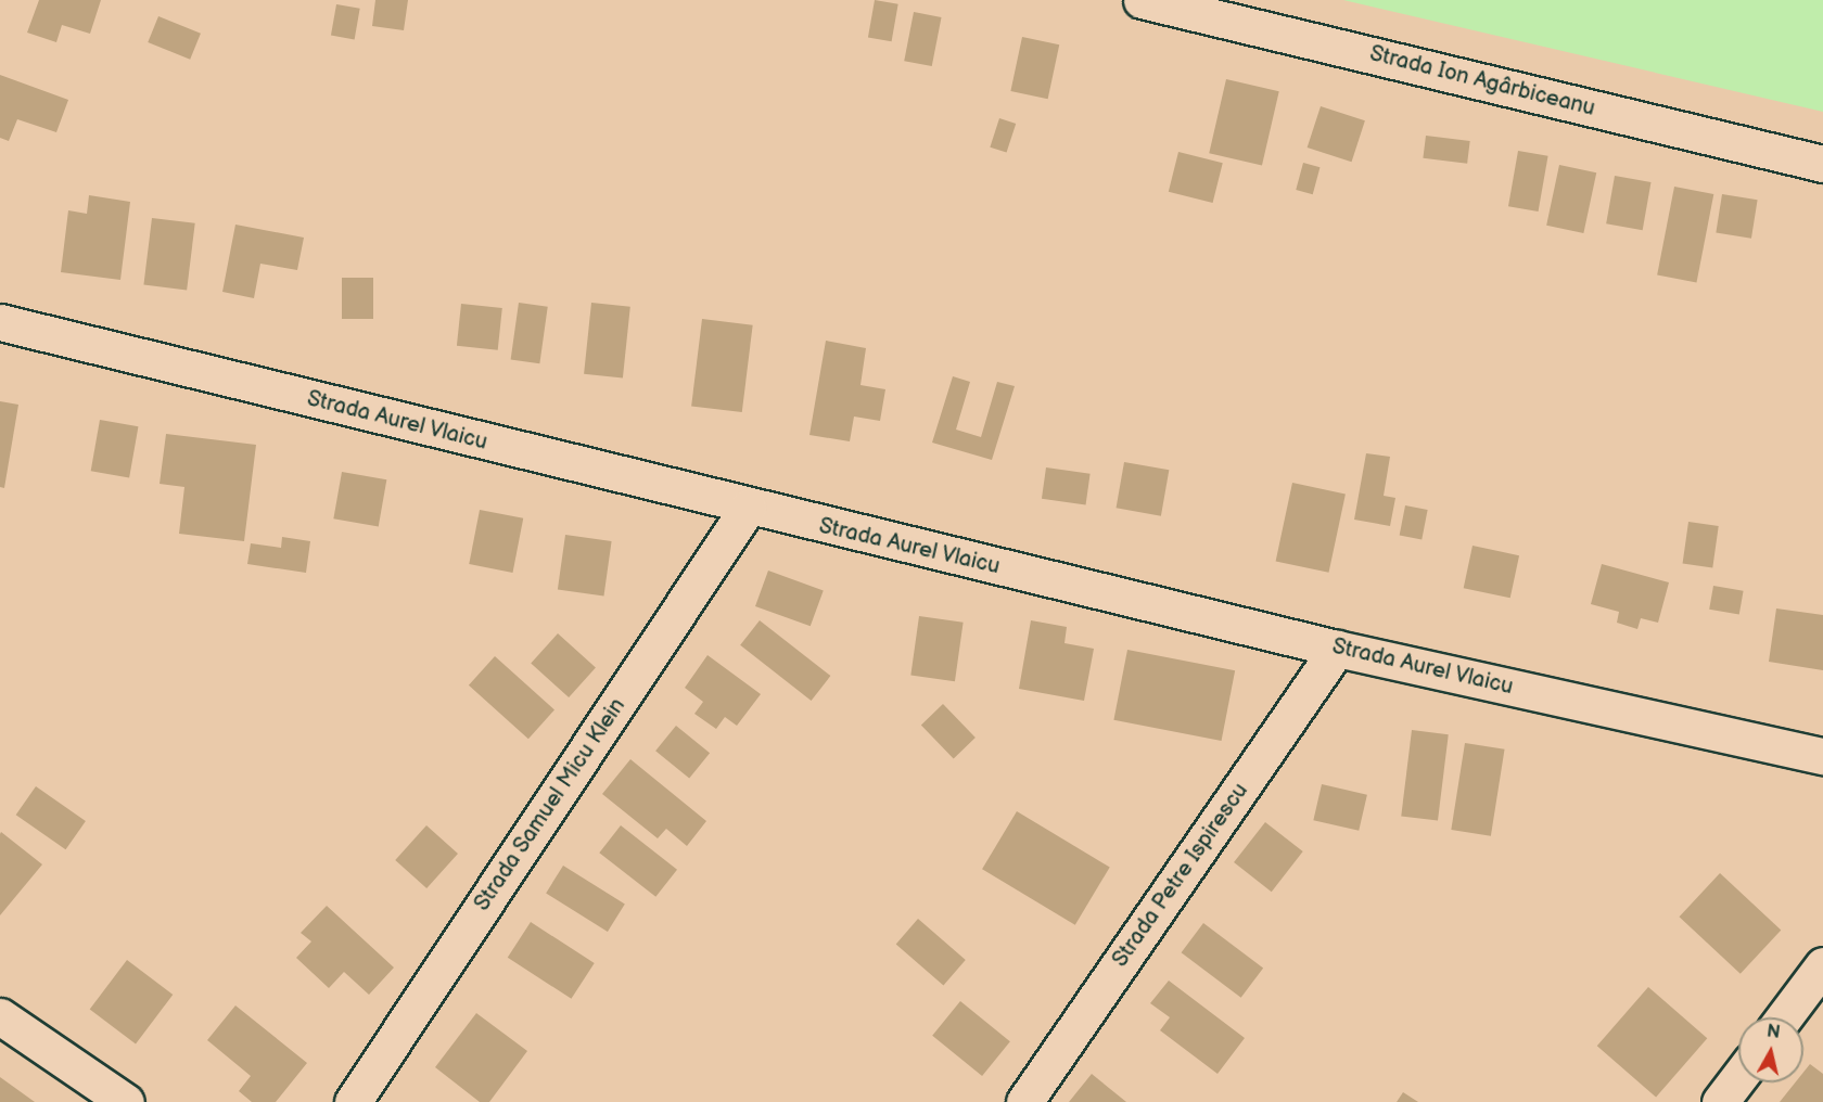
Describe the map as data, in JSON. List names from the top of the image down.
{
  "streets": {
    "street": [
      "Strada Ion Agârbiceanu",
      "Strada Aurel Vlaicu",
      "Strada Samuel Micu Klein",
      "Strada Petre Ispirescu"
    ]
  },
  "crossings": [
    ["Strada Aurel Vlaicu", "Strada Samuel Micu Klein"],
    ["Strada Aurel Vlaicu", "Strada Petre Ispirescu"]
  ],
  "north": "top"
}
